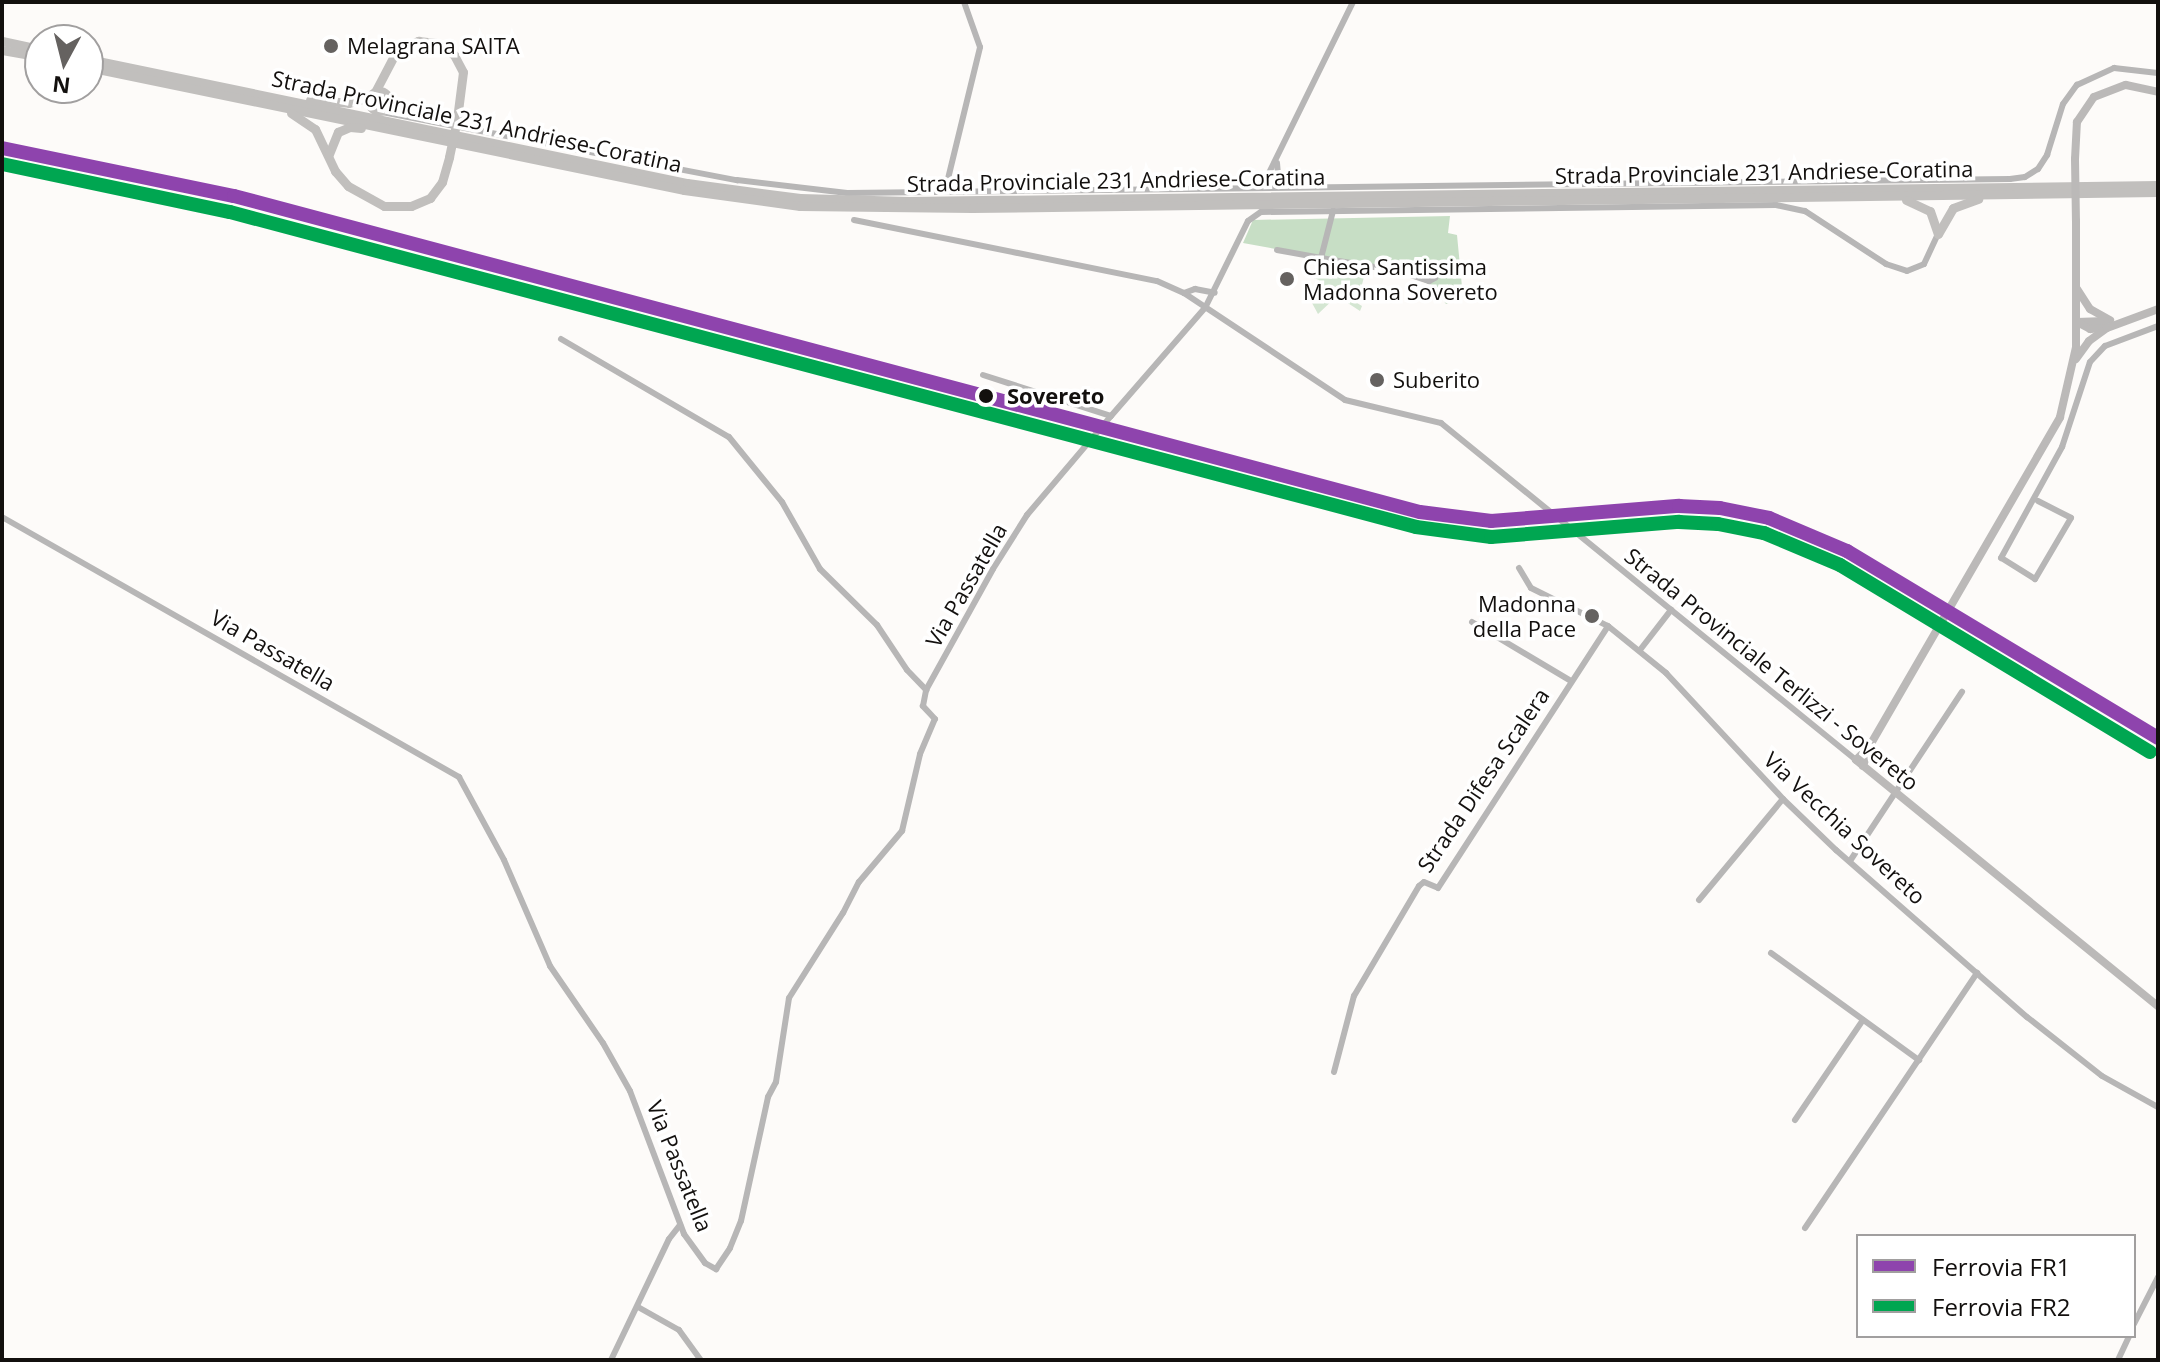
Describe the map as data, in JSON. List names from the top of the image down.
{
  "streets": {
    "highway": ["Strada Provinciale 231 Andriese-Coratina"],
    "main road": ["Strada Provinciale Terlizzi - Sovereto"],
    "street": ["Via Passatella", "Strada Difesa Scalera", "Via Vecchia Sovereto"]
  },
  "crossings": [
    ["Via Passatella", "Strada Provinciale Terlizzi - Sovereto"],
    ["Strada Difesa Scalera", "Via Vecchia Sovereto"]
  ],
  "places": [
    "Melagrana SAITA",
    "Chiesa Santissima Madonna Sovereto",
    "Suberito",
    "Sovereto",
    "Madonna della Pace"
  ],
  "lines": ["rail line FR1", "rail line FR2"],
  "legend": ["Ferrovia FR1", "Ferrovia FR2"],
  "north": "bottom"
}
